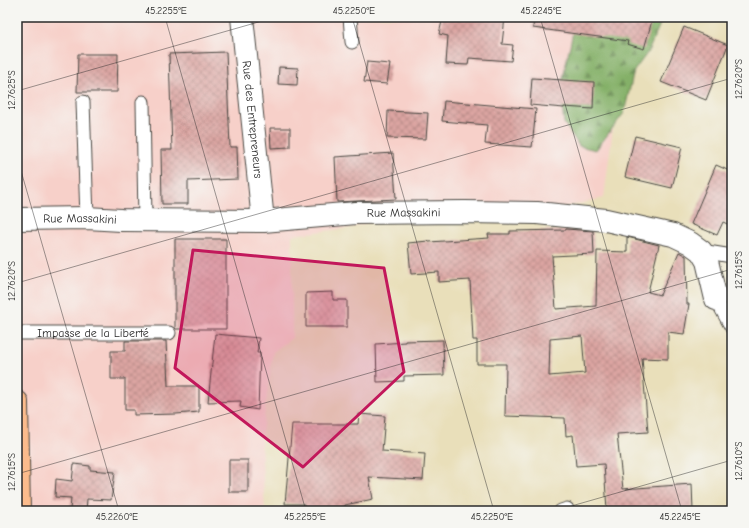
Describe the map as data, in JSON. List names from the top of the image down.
{
  "streets": {
    "street": ["Rue des Entrepreneurs", "Rue Massakini"],
    "lane": ["Impasse de la Liberté"]
  },
  "crossings": [
    ["Rue des Entrepreneurs", "Rue Massakini"]
  ],
  "coordinates": [
    "45.2255°E",
    "45.2250°E",
    "45.2245°E",
    "12.7620°S",
    "12.7625°S",
    "12.7615°S",
    "12.7610°S",
    "45.2260°E"
  ]
}
